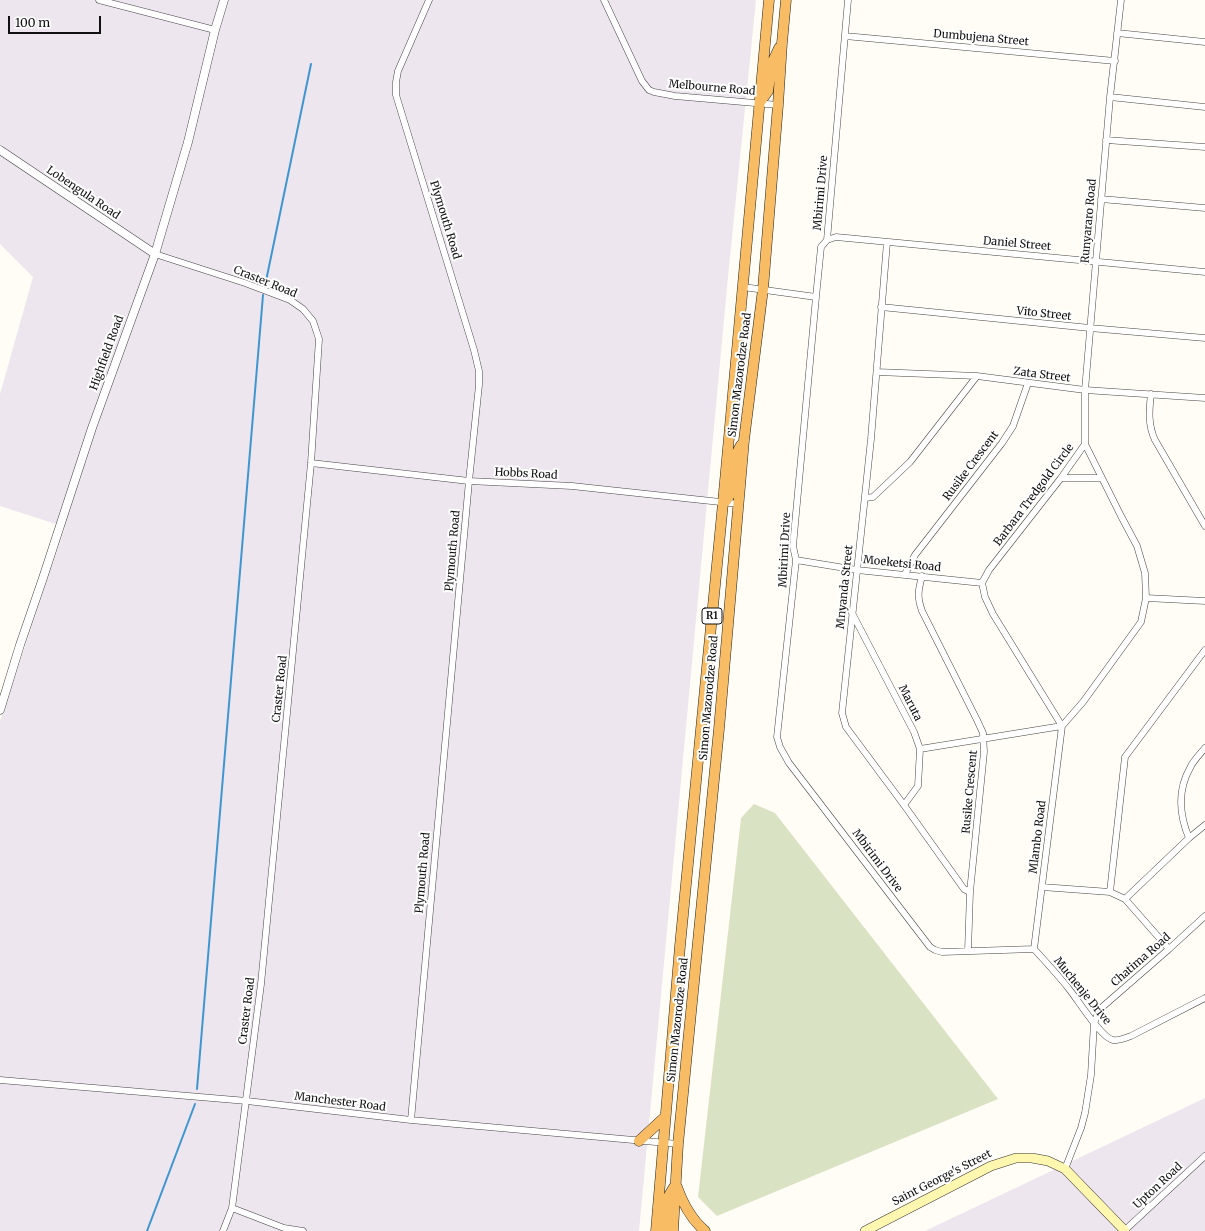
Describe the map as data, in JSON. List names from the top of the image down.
{
  "streets": {
    "highway": ["Simon Mazorodze Road", "R1"],
    "main road": ["Saint George's Street"],
    "street": [
      "Dumbujena Street",
      "Melbourne Road",
      "Lobengula Road",
      "Mbirimi Drive",
      "Plymouth Road",
      "Runyararo Road",
      "Daniel Street",
      "Craster Road",
      "Vito Street",
      "Highfield Road",
      "Zata Street",
      "Rusike Crescent",
      "Hobbs Road",
      "Barbara Tredgold Circle",
      "Moeketsi Road",
      "Mnyanda Street",
      "Maruta",
      "Mlambo Road",
      "Chatima Road",
      "Muchenje Drive",
      "Manchester Road",
      "Upton Road"
    ]
  },
  "crossings": [
    ["Dumbujena Street", "Mbirimi Drive"],
    ["Dumbujena Street", "Runyararo Road"],
    ["Melbourne Road", "Simon Mazorodze Road"],
    ["Lobengula Road", "Craster Road"],
    ["Lobengula Road", "Highfield Road"],
    ["Mbirimi Drive", "Daniel Street"],
    ["Mbirimi Drive", "Rusike Crescent"],
    ["Mbirimi Drive", "Moeketsi Road"],
    ["Mbirimi Drive", "Mlambo Road"],
    ["Mbirimi Drive", "Muchenje Drive"],
    ["Plymouth Road", "Hobbs Road"],
    ["Plymouth Road", "Manchester Road"],
    ["Runyararo Road", "Daniel Street"],
    ["Runyararo Road", "Vito Street"],
    ["Runyararo Road", "Zata Street"],
    ["Runyararo Road", "Barbara Tredgold Circle"],
    ["Daniel Street", "Mnyanda Street"],
    ["Craster Road", "Highfield Road"],
    ["Craster Road", "Hobbs Road"],
    ["Craster Road", "Manchester Road"],
    ["Vito Street", "Mnyanda Street"],
    ["Simon Mazorodze Road", "Hobbs Road"],
    ["Simon Mazorodze Road", "Manchester Road"],
    ["Zata Street", "Rusike Crescent"],
    ["Zata Street", "Mnyanda Street"],
    ["Rusike Crescent", "Moeketsi Road"],
    ["Rusike Crescent", "Mnyanda Street"],
    ["Barbara Tredgold Circle", "Moeketsi Road"],
    ["Barbara Tredgold Circle", "Mlambo Road"],
    ["Moeketsi Road", "Mnyanda Street"],
    ["Mnyanda Street", "Maruta"],
    ["Mlambo Road", "Muchenje Drive"],
    ["Chatima Road", "Muchenje Drive"],
    ["Saint George's Street", "Upton Road"]
  ],
  "scale_bar": "100 m"
}
